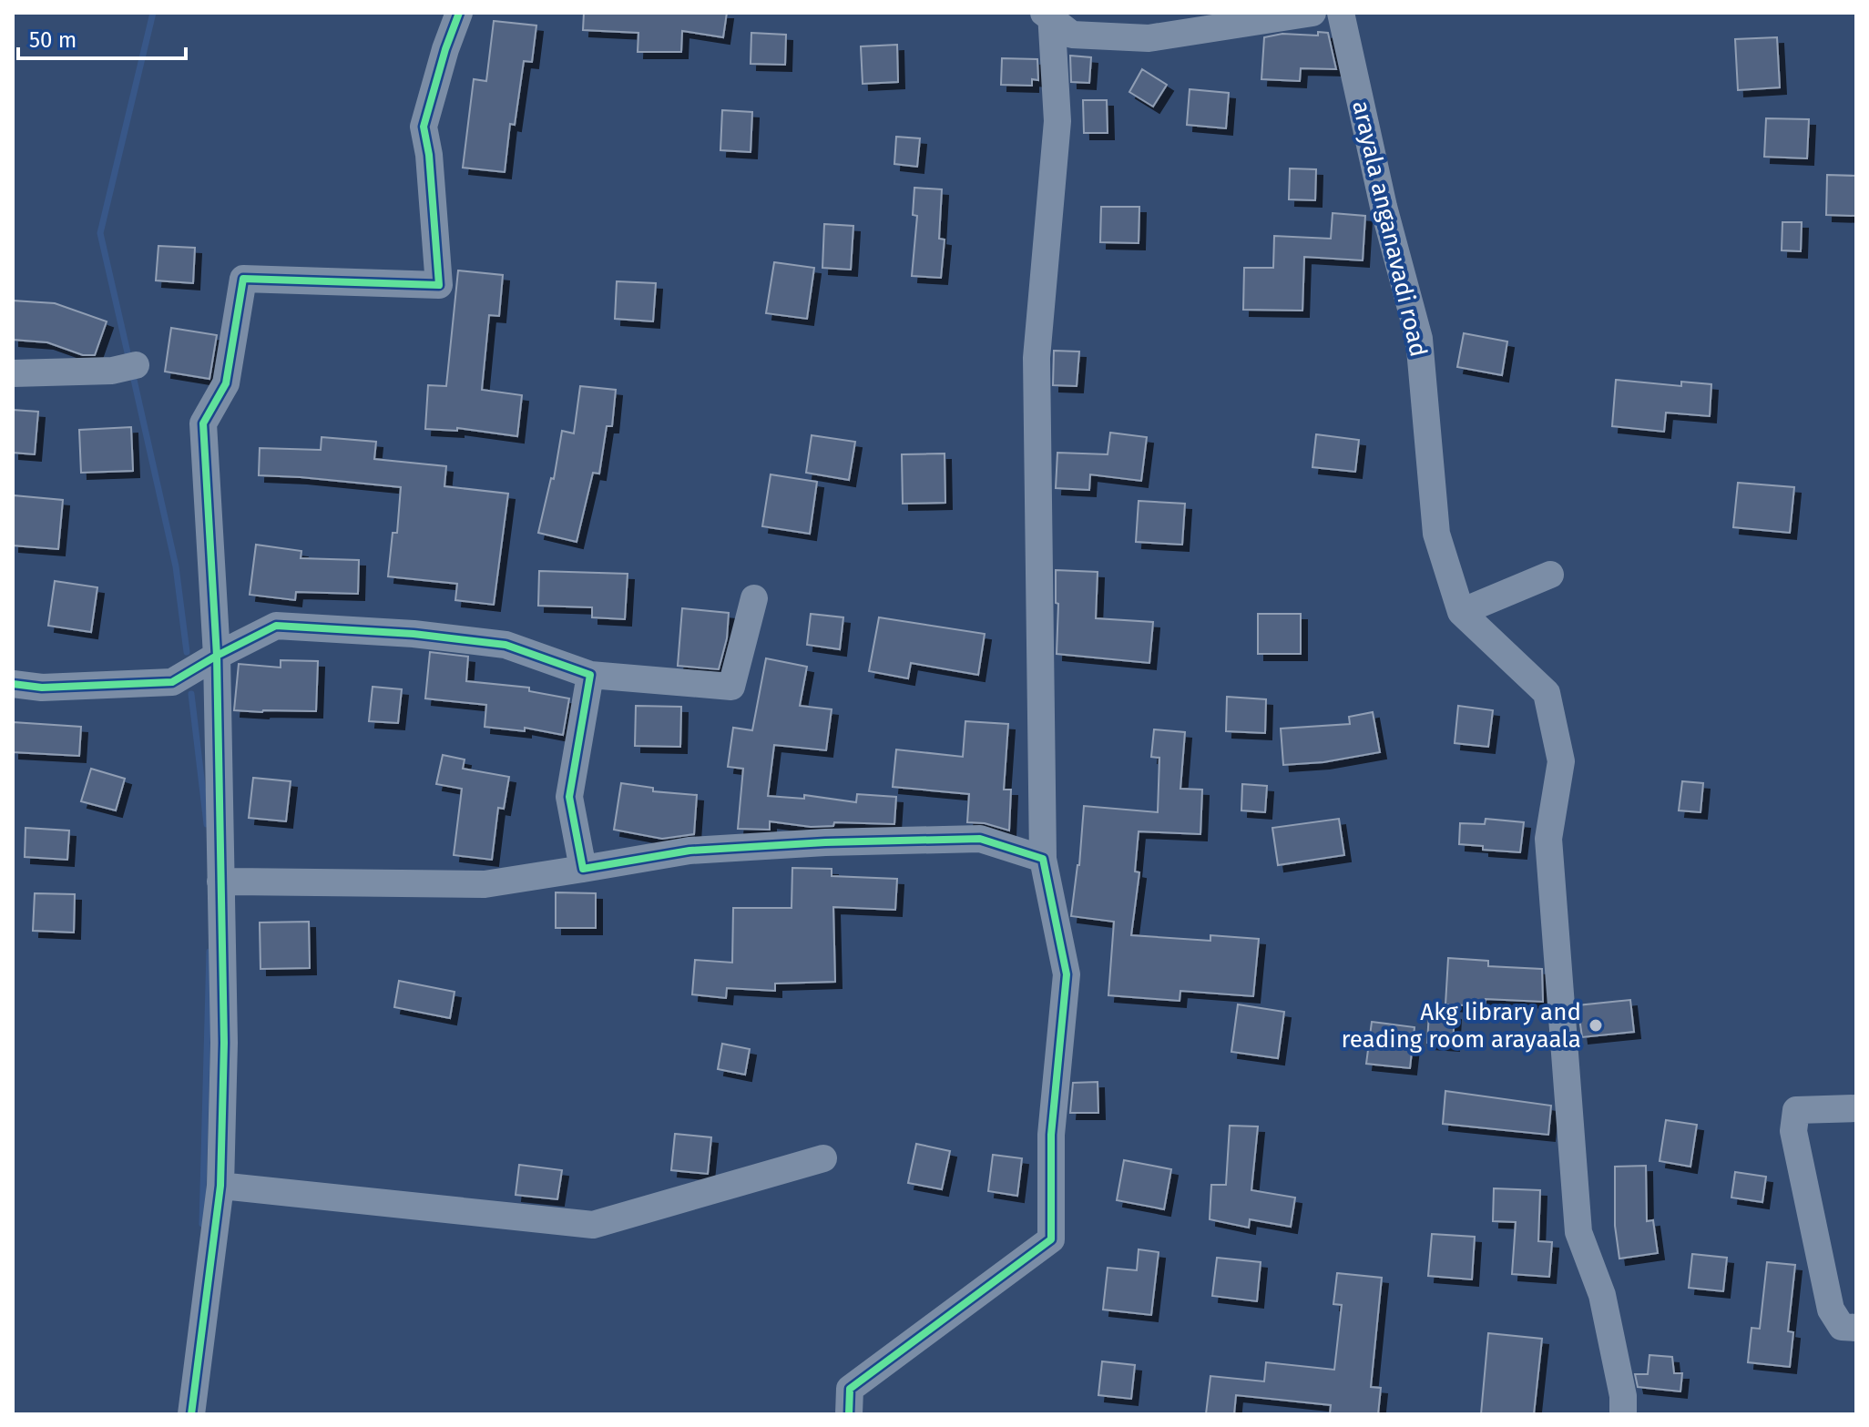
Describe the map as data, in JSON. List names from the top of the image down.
{
  "streets": {
    "street": ["arayala anganavadi road"]
  },
  "places": ["Akg library and reading room arayaala"],
  "scale_bar": "50 m"
}
